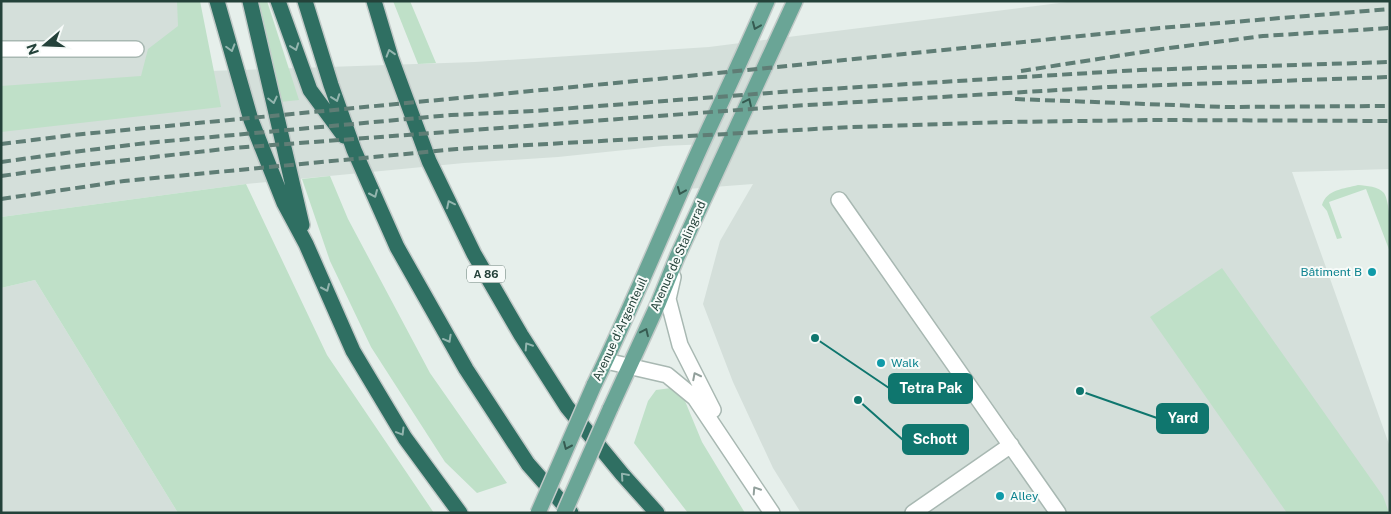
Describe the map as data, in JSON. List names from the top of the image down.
{
  "streets": {
    "highway": ["A 86"],
    "main road": ["Avenue de Stalingrad", "Avenue d'Argenteuil"]
  },
  "one_way": ["Avenue de Stalingrad", "Avenue d'Argenteuil"],
  "places": [
    "Bâtiment B",
    "Tetra Pak",
    "Walk",
    "Yard",
    "Schott",
    "Alley"
  ],
  "north": "left"
}
